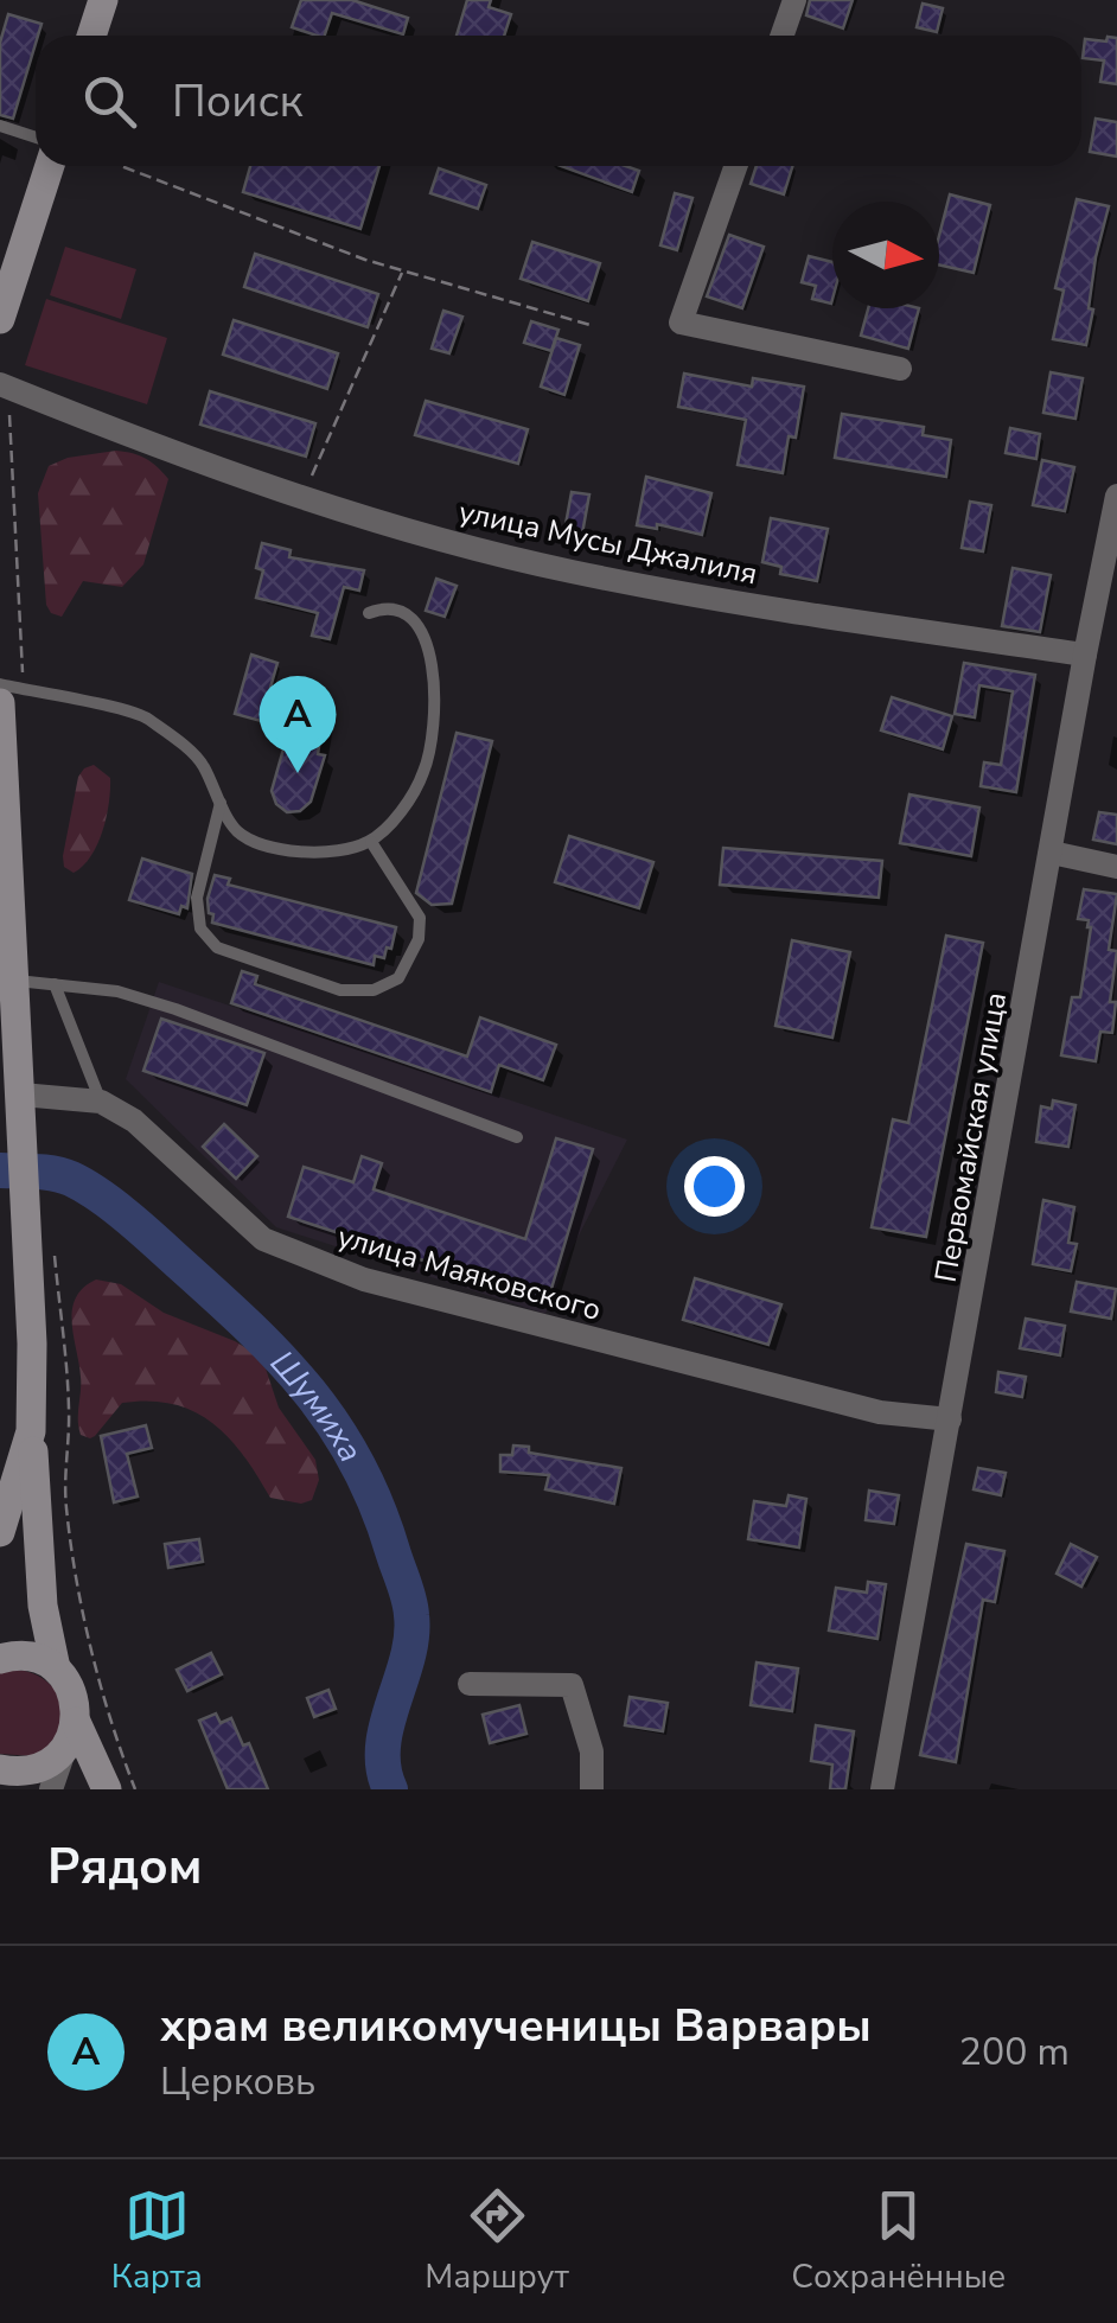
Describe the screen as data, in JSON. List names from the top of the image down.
{
  "streets": {
    "street": ["улица Мусы Джалиля", "Первомайская улица", "улица Маяковского"]
  },
  "crossings": [
    ["улица Мусы Джалиля", "Первомайская улица"],
    ["Первомайская улица", "улица Маяковского"]
  ],
  "water": ["Шумиха"],
  "north": "right",
  "page": {
    "search": "Поиск",
    "pins": "A",
    "heading": "Рядом",
    "list": [
      {
        "mark": "A",
        "name": "храм великомученицы Варвары",
        "note": "Церковь",
        "value": "200 m"
      }
    ],
    "nav": ["Карта", "Маршрут", "Сохранённые"]
  }
}
